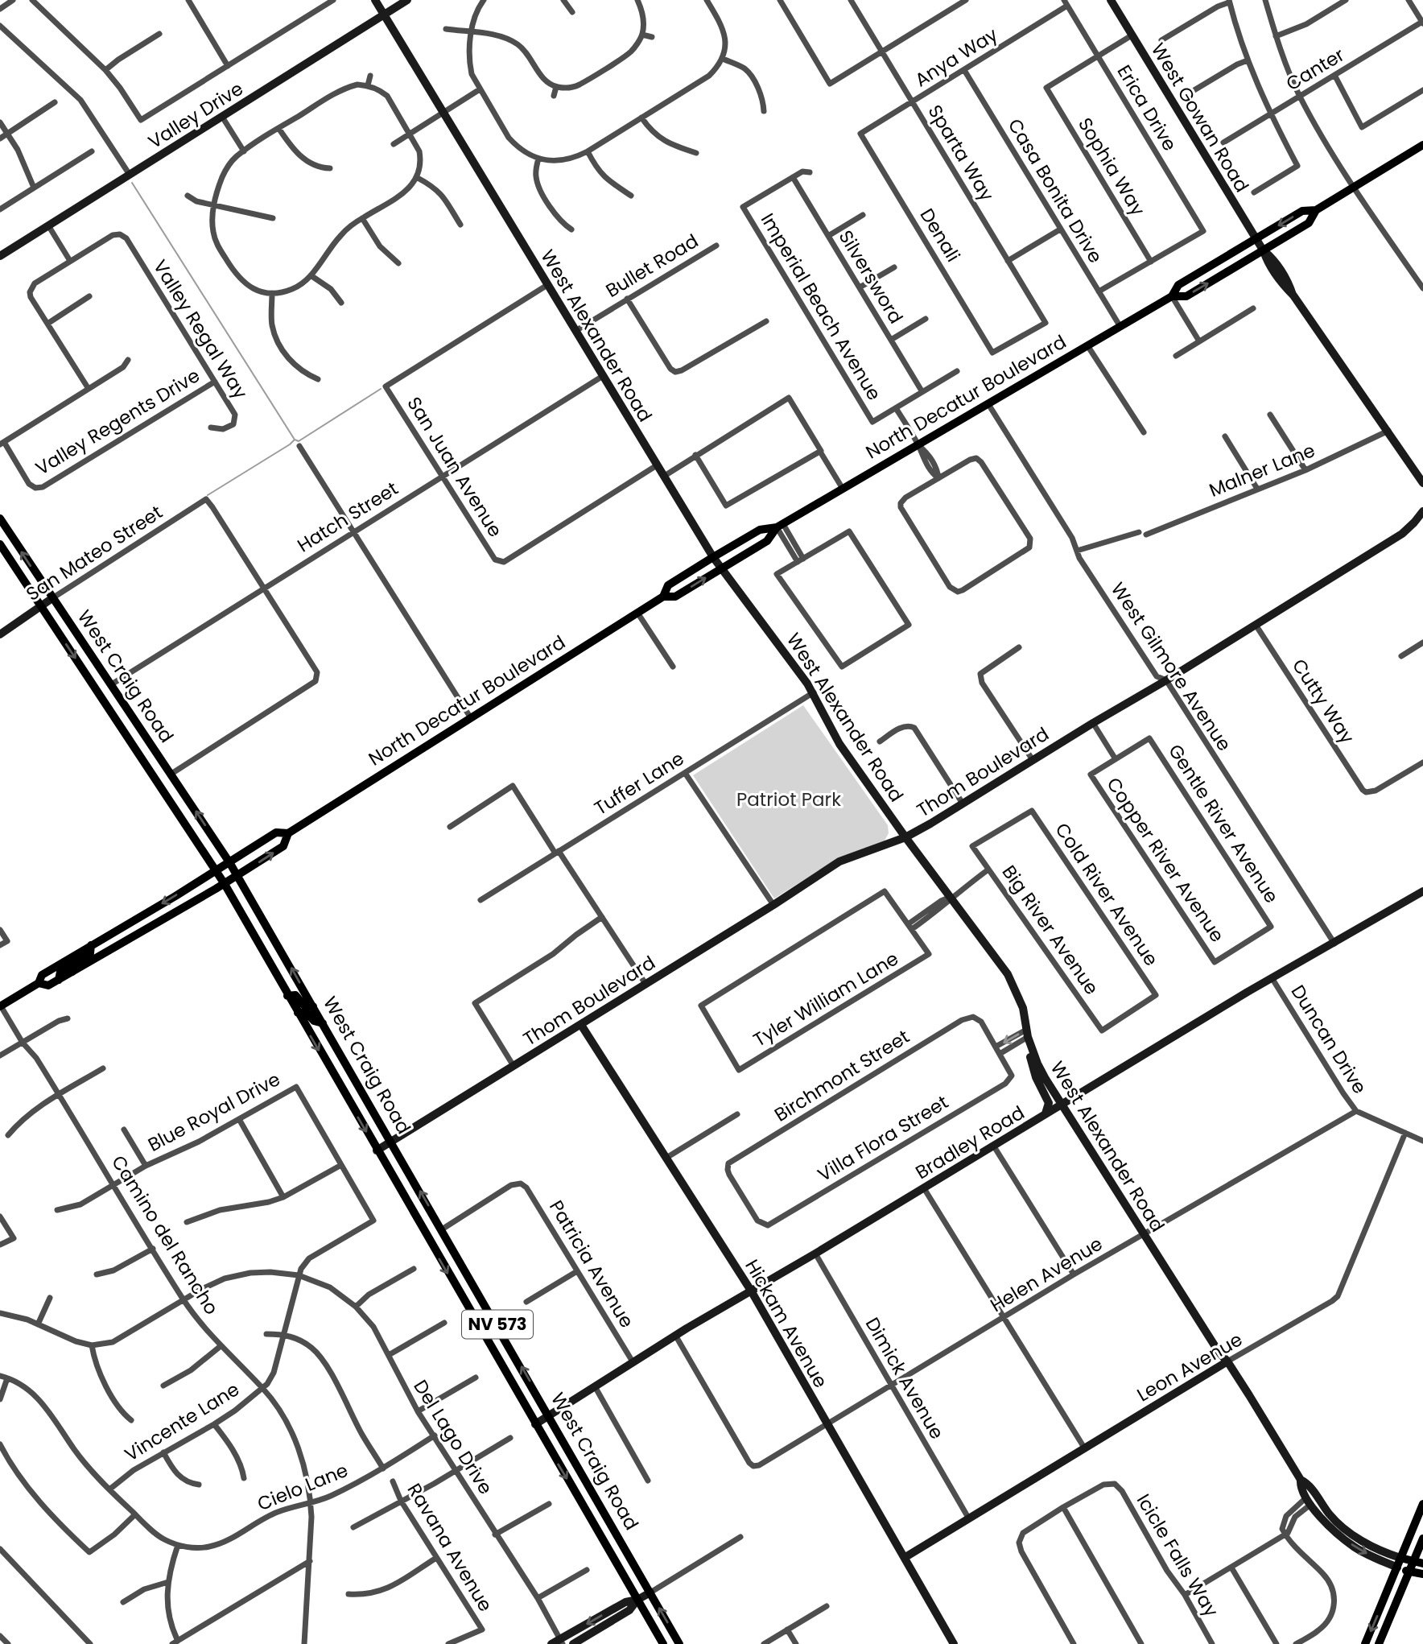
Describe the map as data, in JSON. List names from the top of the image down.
{
  "streets": {
    "main road": ["North Decatur Boulevard", "West Craig Road", "NV 573"],
    "street": [
      "Anya Way",
      "Canter",
      "Erica Drive",
      "Valley Drive",
      "West Gowan Road",
      "Sparta Way",
      "Sophia Way",
      "Casa Bonita Drive",
      "Denali",
      "Bullet Road",
      "Silversword",
      "Imperial Beach Avenue",
      "Valley Regal Way",
      "West Alexander Road",
      "Valley Regents Drive",
      "San Juan Avenue",
      "Malner Lane",
      "Hatch Street",
      "San Mateo Street",
      "West Gilmore Avenue",
      "Cutty Way",
      "Thom Boulevard",
      "Tuffer Lane",
      "Gentle River Avenue",
      "Copper River Avenue",
      "Cold River Avenue",
      "Big River Avenue",
      "Tyler William Lane",
      "Duncan Drive",
      "Birchmont Street",
      "Blue Royal Drive",
      "Villa Flora Street",
      "Bradley Road",
      "Camino del Rancho",
      "Patricia Avenue",
      "Helen Avenue",
      "Hickam Avenue",
      "Leon Avenue",
      "Dimick Avenue",
      "Vincente Lane",
      "Del Lago Drive",
      "Cielo Lane",
      "Ravana Avenue",
      "Icicle Falls Way"
    ]
  },
  "crossings": [
    ["Anya Way", "Erica Drive"],
    ["Anya Way", "Sparta Way"],
    ["Anya Way", "Casa Bonita Drive"],
    ["Anya Way", "Denali"],
    ["Erica Drive", "Sophia Way"],
    ["Valley Drive", "West Alexander Road"],
    ["West Gowan Road", "North Decatur Boulevard"],
    ["West Gowan Road", "Malner Lane"],
    ["Sparta Way", "Denali"],
    ["Casa Bonita Drive", "North Decatur Boulevard"],
    ["Bullet Road", "West Alexander Road"],
    ["Silversword", "Imperial Beach Avenue"],
    ["Valley Regal Way", "Valley Regents Drive"],
    ["West Alexander Road", "North Decatur Boulevard"],
    ["West Alexander Road", "San Juan Avenue"],
    ["West Alexander Road", "Hatch Street"],
    ["West Alexander Road", "Thom Boulevard"],
    ["West Alexander Road", "Tuffer Lane"],
    ["West Alexander Road", "Bradley Road"],
    ["West Alexander Road", "Helen Avenue"],
    ["West Alexander Road", "Leon Avenue"],
    ["North Decatur Boulevard", "West Gilmore Avenue"],
    ["North Decatur Boulevard", "West Craig Road"],
    ["North Decatur Boulevard", "Camino del Rancho"],
    ["San Juan Avenue", "Hatch Street"],
    ["Hatch Street", "San Mateo Street"],
    ["Hatch Street", "West Craig Road"],
    ["San Mateo Street", "West Craig Road"],
    ["West Gilmore Avenue", "Thom Boulevard"],
    ["West Gilmore Avenue", "Bradley Road"],
    ["West Craig Road", "Thom Boulevard"],
    ["West Craig Road", "Bradley Road"],
    ["West Craig Road", "Patricia Avenue"],
    ["Cutty Way", "Thom Boulevard"],
    ["Thom Boulevard", "Hickam Avenue"],
    ["Gentle River Avenue", "Copper River Avenue"],
    ["Cold River Avenue", "Big River Avenue"],
    ["Duncan Drive", "Bradley Road"],
    ["Duncan Drive", "Helen Avenue"],
    ["Duncan Drive", "Leon Avenue"],
    ["Birchmont Street", "Villa Flora Street"],
    ["Blue Royal Drive", "Camino del Rancho"],
    ["Blue Royal Drive", "Vincente Lane"],
    ["Bradley Road", "Patricia Avenue"],
    ["Bradley Road", "Helen Avenue"],
    ["Bradley Road", "Hickam Avenue"],
    ["Bradley Road", "Dimick Avenue"],
    ["Camino del Rancho", "Vincente Lane"],
    ["Camino del Rancho", "Del Lago Drive"],
    ["Camino del Rancho", "Cielo Lane"],
    ["Helen Avenue", "Hickam Avenue"],
    ["Helen Avenue", "Dimick Avenue"],
    ["Hickam Avenue", "Leon Avenue"],
    ["Leon Avenue", "Dimick Avenue"],
    ["Vincente Lane", "Del Lago Drive"],
    ["Del Lago Drive", "Cielo Lane"]
  ],
  "parks": ["Patriot Park"]
}
